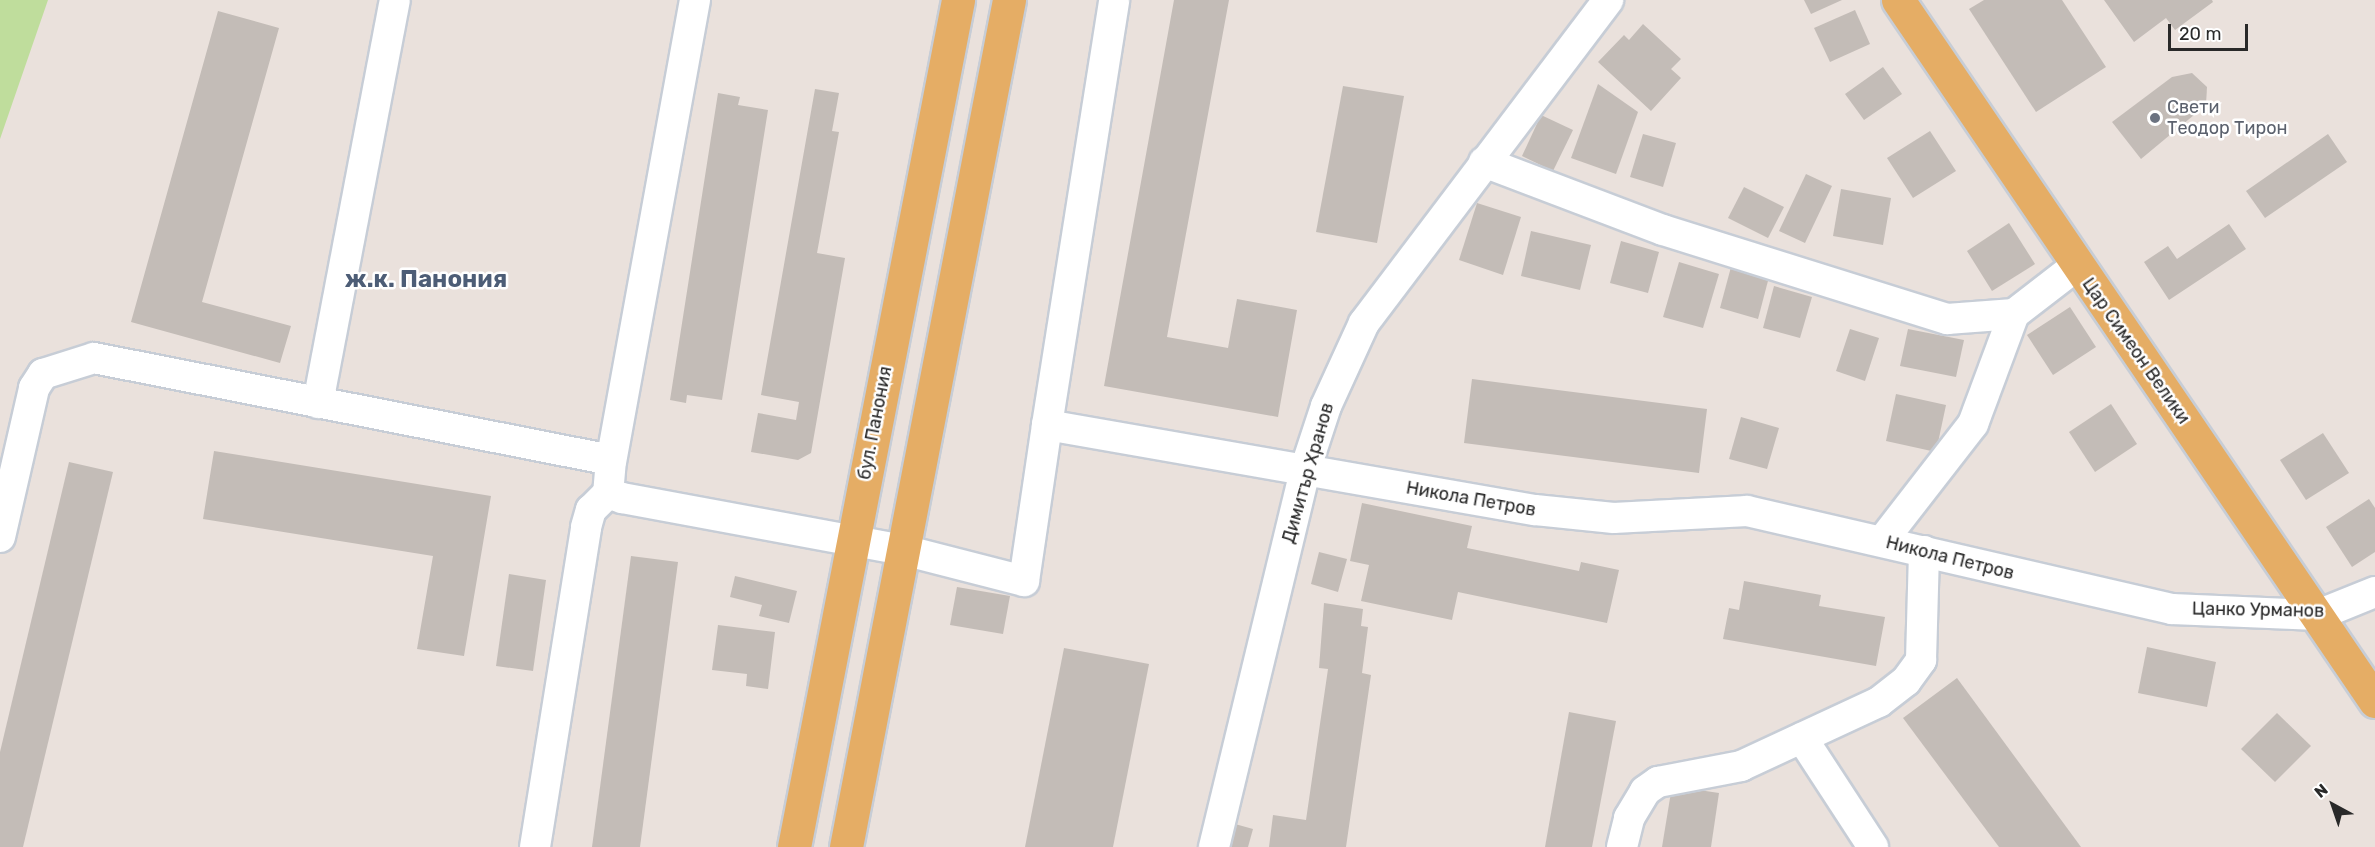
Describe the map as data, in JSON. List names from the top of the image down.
{
  "streets": {
    "main road": ["Цар Симеон Велики", "бул. Панония"],
    "street": ["Димитър Хранов", "Никола Петров", "Цанко Урманов"]
  },
  "crossings": [
    ["Цар Симеон Велики", "Цанко Урманов"],
    ["Димитър Хранов", "Никола Петров"],
    ["Никола Петров", "Цанко Урманов"]
  ],
  "districts": ["ж.к. Панония"],
  "places": ["Свети Теодор Тирон"],
  "scale_bar": "20 m",
  "north": "top left"
}
